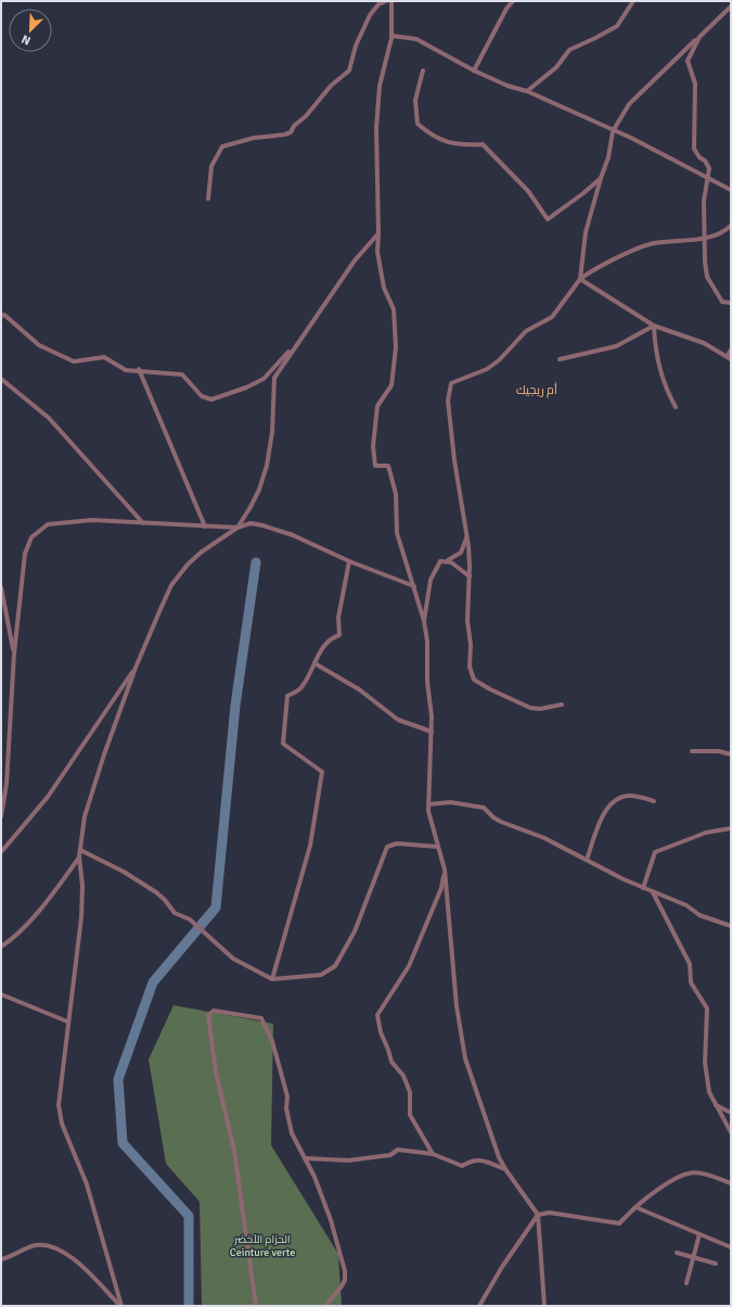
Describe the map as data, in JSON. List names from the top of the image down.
{
  "districts": ["أم ريجيك"],
  "parks": ["الحزام الأخضر Ceinture verte"],
  "north": "bottom left"
}
